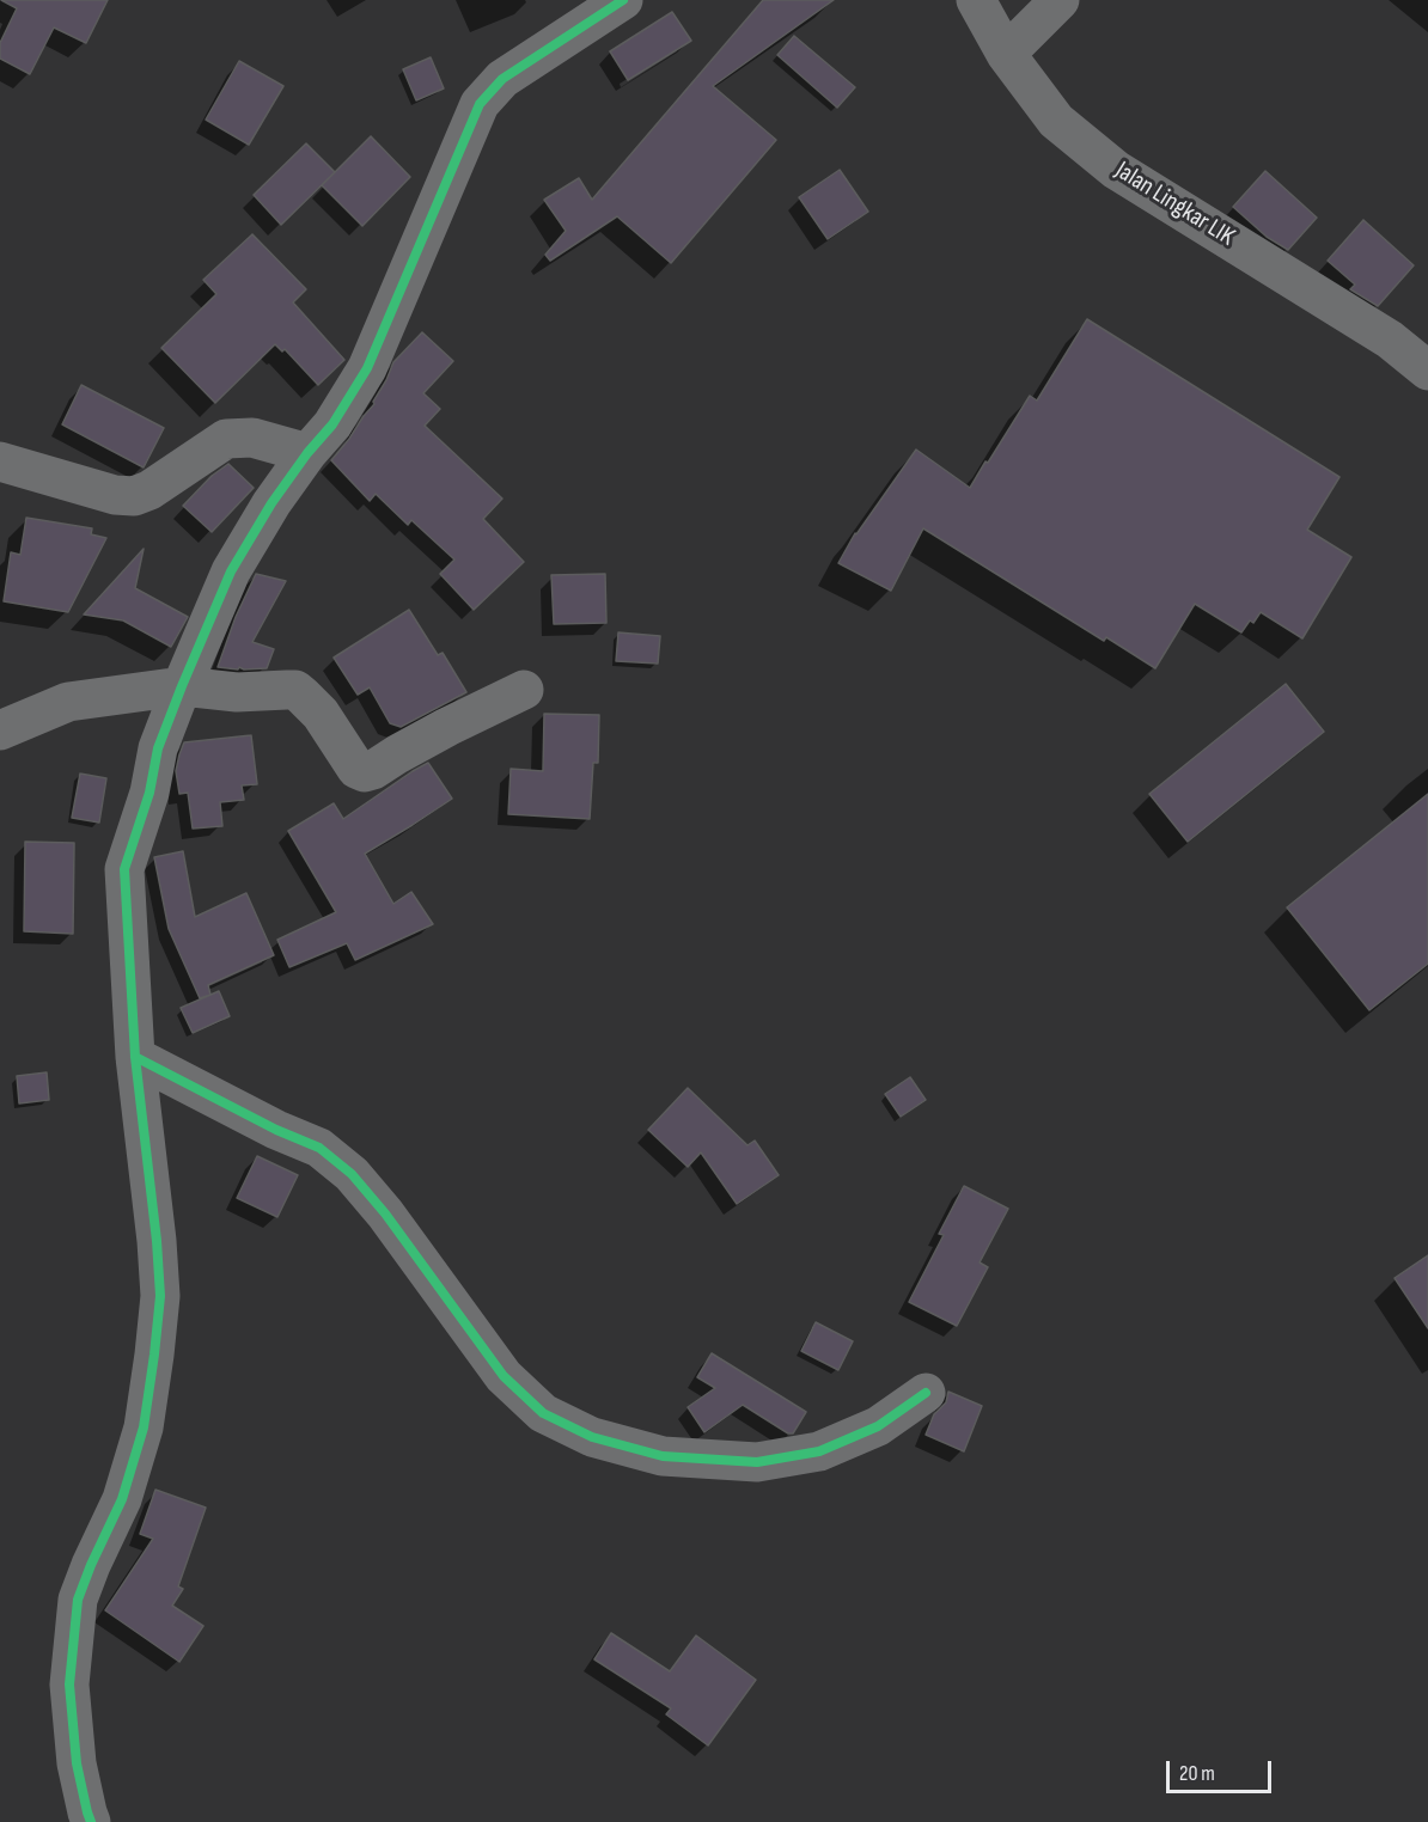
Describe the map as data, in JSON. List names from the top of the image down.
{
  "streets": {
    "street": ["Jalan Lingkar LIK"]
  },
  "scale_bar": "20 m"
}
